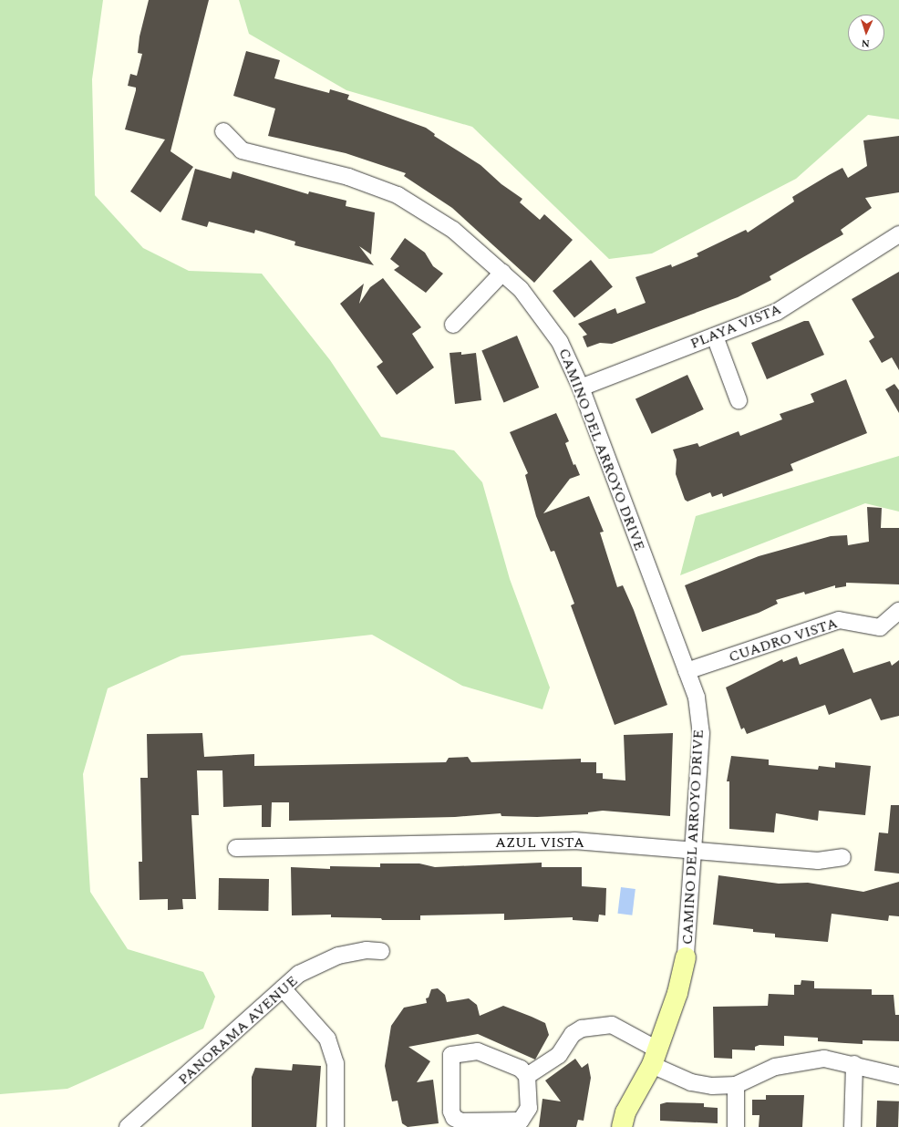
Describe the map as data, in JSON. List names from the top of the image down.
{
  "streets": {
    "street": [
      "PLAYA VISTA",
      "CAMINO DEL ARROYO DRIVE",
      "CUADRO VISTA",
      "AZUL VISTA",
      "PANORAMA AVENUE"
    ]
  },
  "crossings": [
    ["PLAYA VISTA", "CAMINO DEL ARROYO DRIVE"],
    ["CAMINO DEL ARROYO DRIVE", "CUADRO VISTA"],
    ["CAMINO DEL ARROYO DRIVE", "AZUL VISTA"]
  ],
  "north": "bottom"
}
